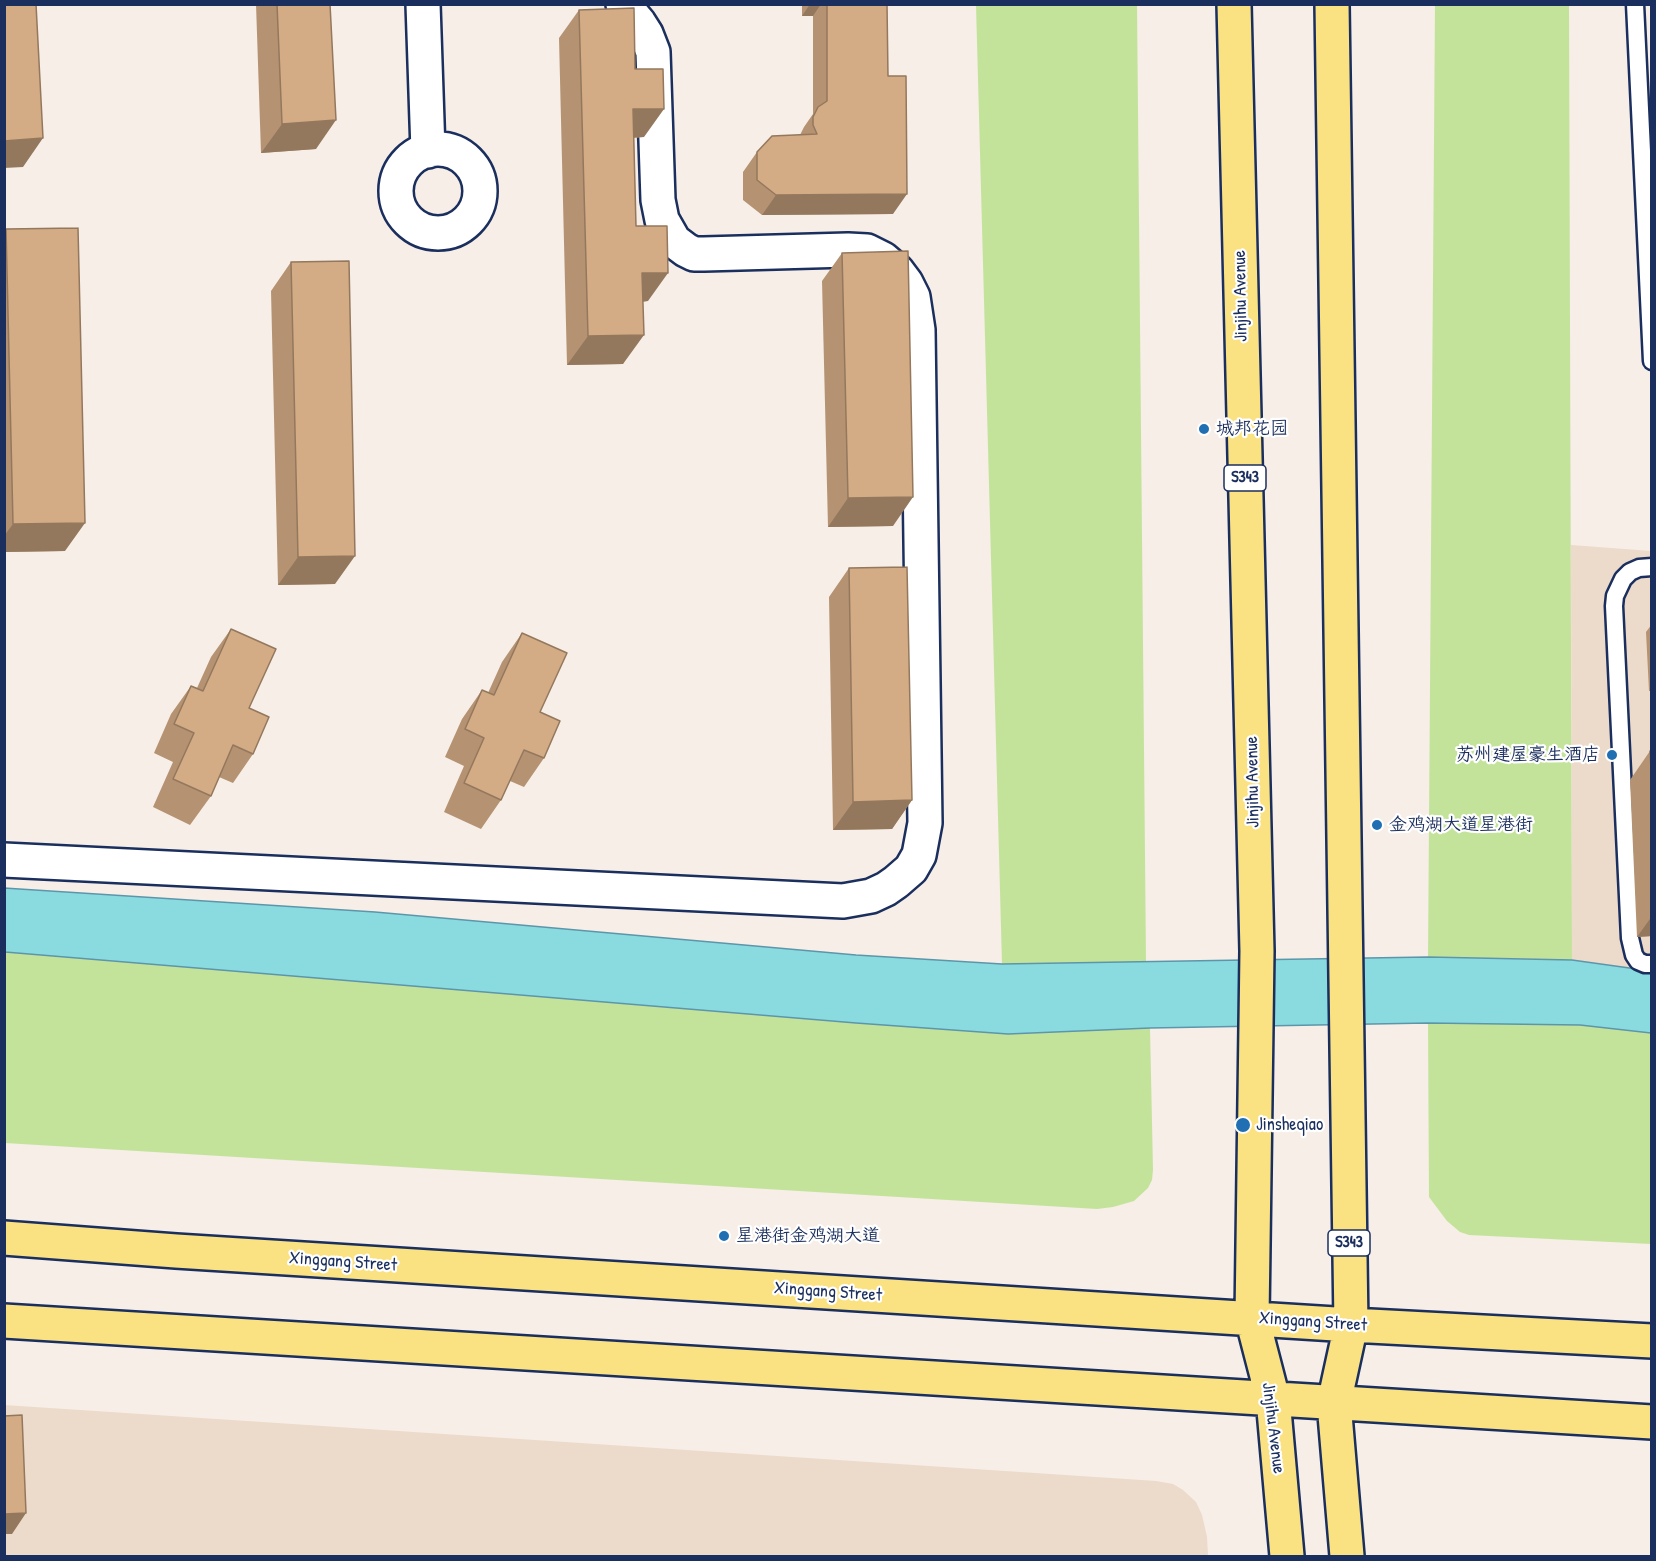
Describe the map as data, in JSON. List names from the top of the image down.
{
  "streets": {
    "main road": ["Jinjihu Avenue", "S343", "Xinggang Street"]
  },
  "crossings": [
    ["Jinjihu Avenue", "Xinggang Street"],
    ["S343", "Xinggang Street"]
  ],
  "places": [
    "城邦花园",
    "苏州建屋豪生酒店",
    "金鸡湖大道星港街",
    "Jinsheqiao",
    "星港街金鸡湖大道"
  ]
}
